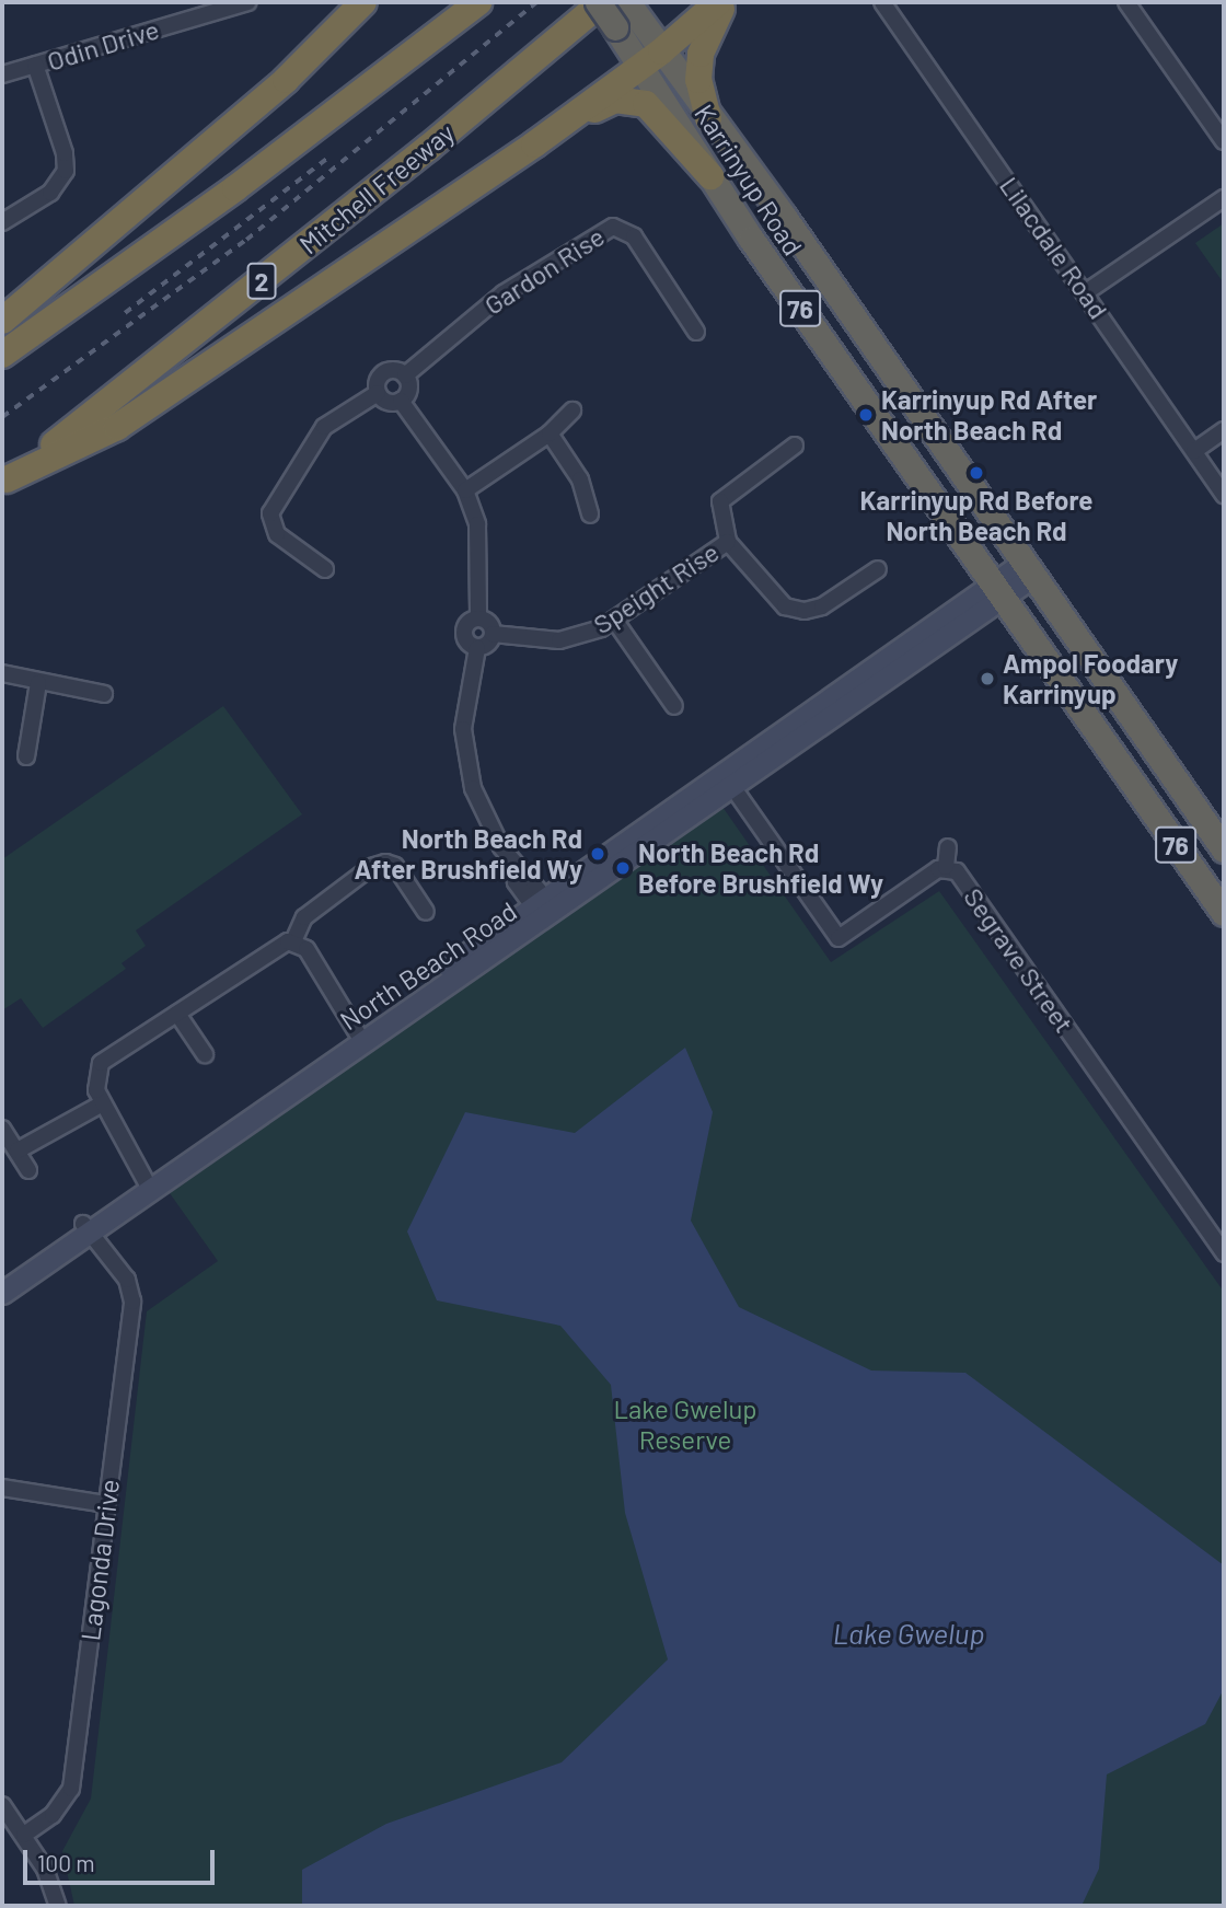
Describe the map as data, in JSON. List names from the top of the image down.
{
  "streets": {
    "highway": [
      "Karrinyup Road",
      "Mitchell Freeway",
      "2",
      "76"
    ],
    "main road": ["North Beach Road"],
    "street": [
      "Odin Drive",
      "Lilacdale Road",
      "Gardon Rise",
      "Speight Rise",
      "Segrave Street",
      "Lagonda Drive"
    ]
  },
  "crossings": [
    ["Karrinyup Road", "Mitchell Freeway"],
    ["Karrinyup Road", "North Beach Road"],
    ["Segrave Street", "North Beach Road"],
    ["North Beach Road", "Lagonda Drive"]
  ],
  "water": ["Lake Gwelup"],
  "parks": ["Lake Gwelup Reserve"],
  "places": [
    "Karrinyup Rd After North Beach Rd",
    "Karrinyup Rd Before North Beach Rd",
    "Ampol Foodary Karrinyup",
    "North Beach Rd After Brushfield Wy",
    "North Beach Rd Before Brushfield Wy"
  ],
  "scale_bar": "100 m"
}
